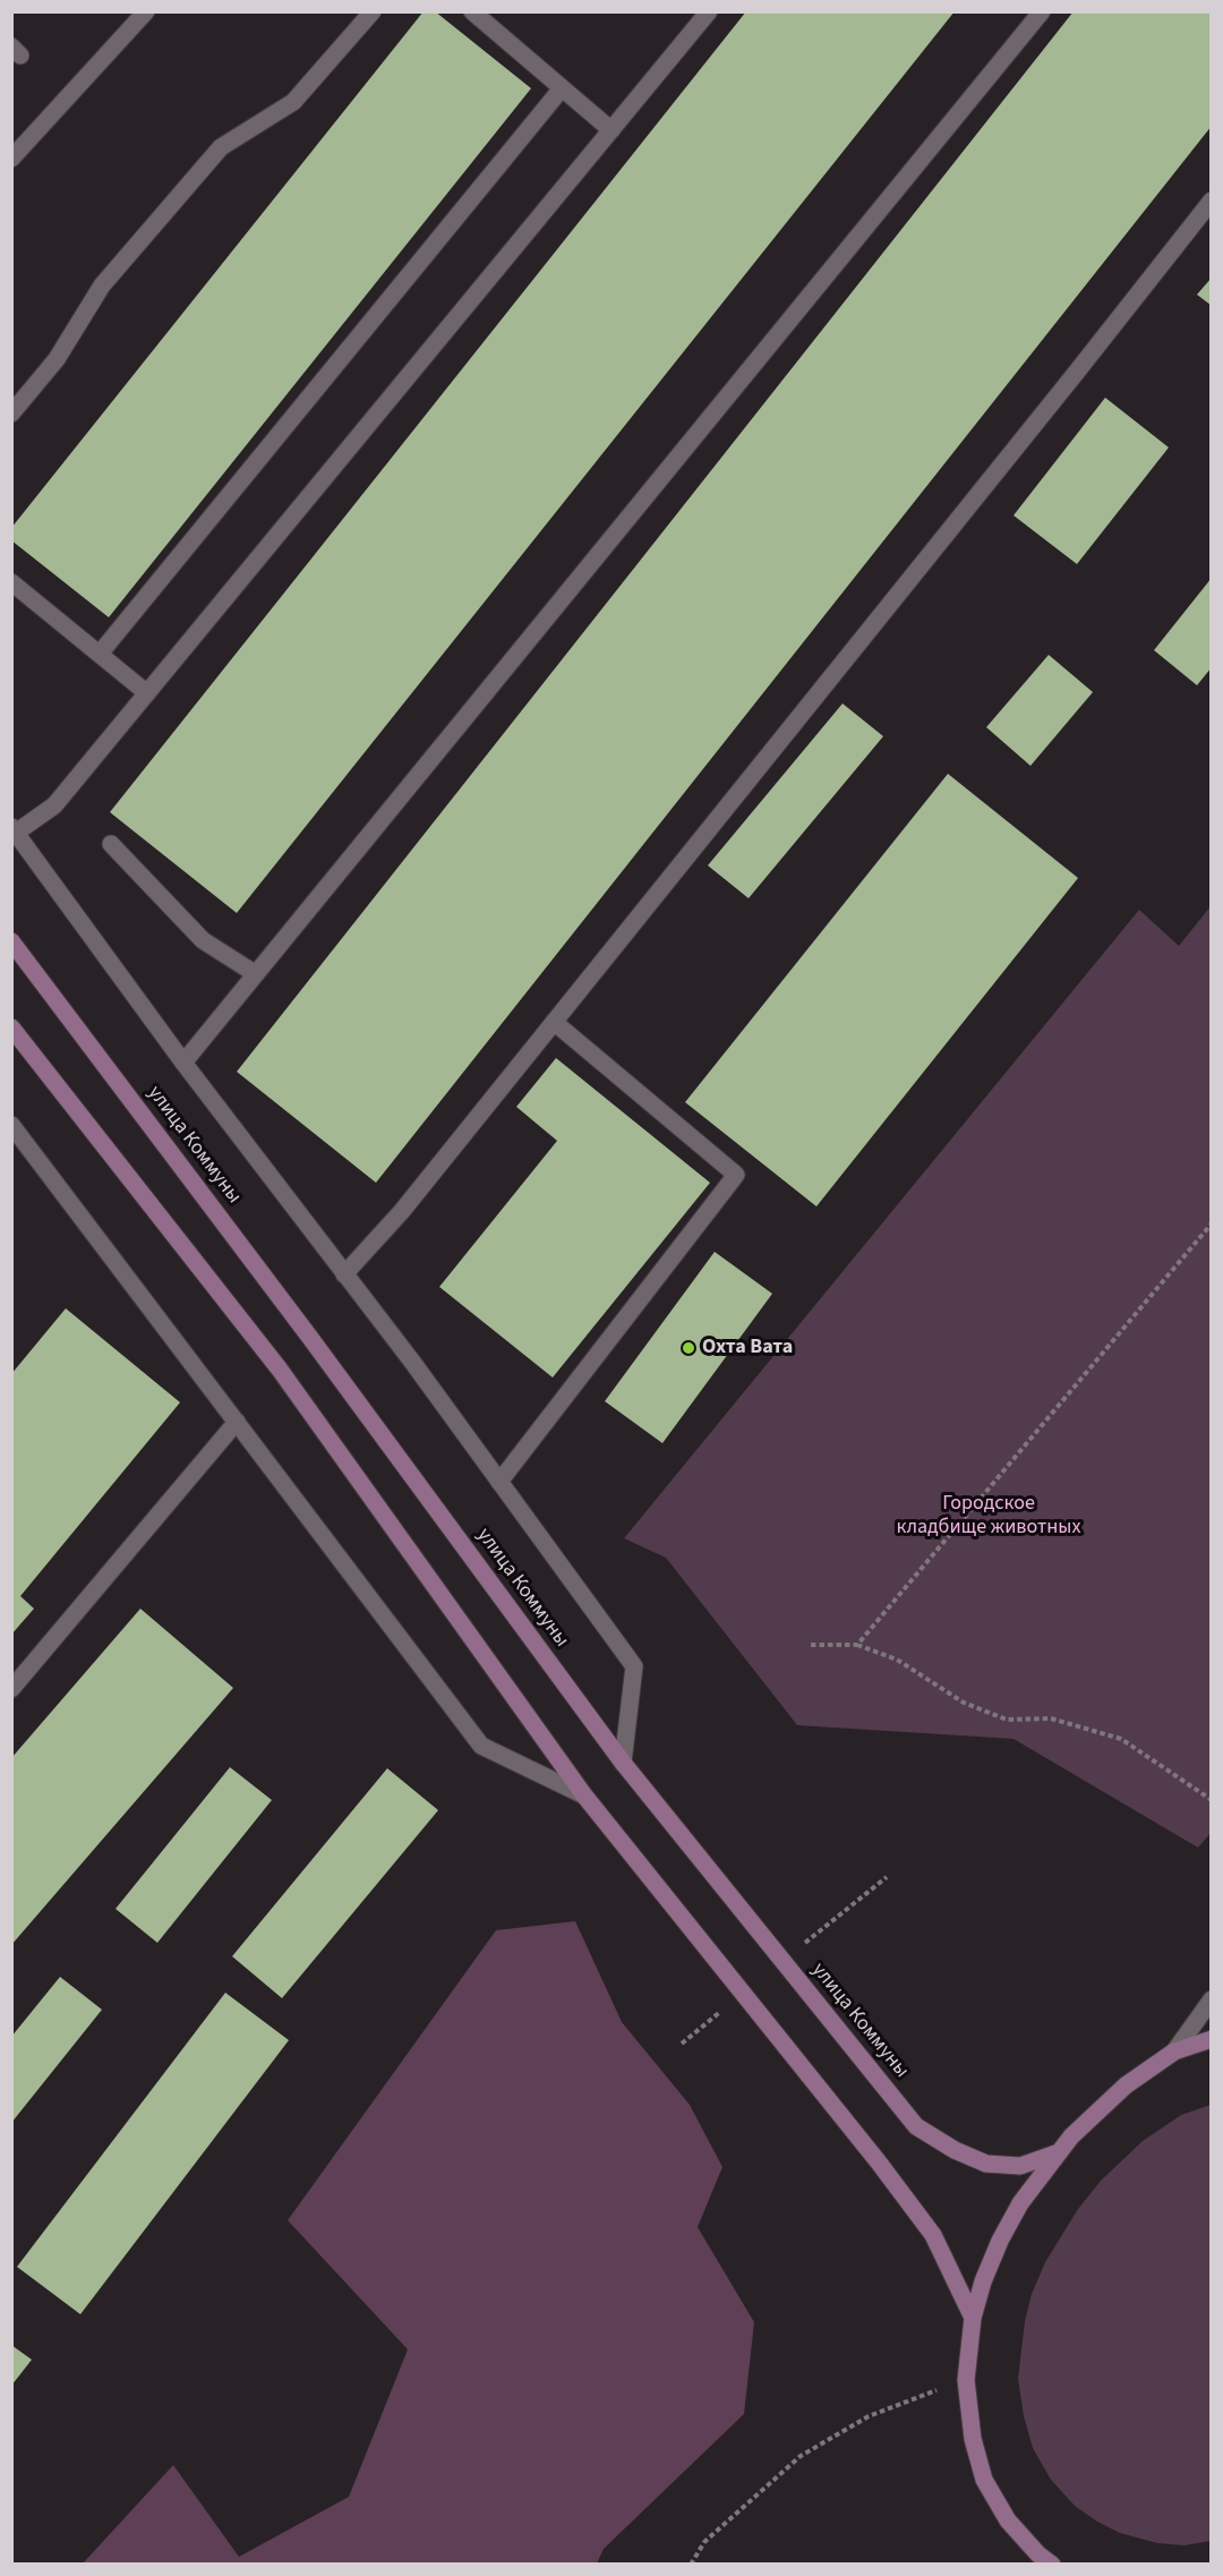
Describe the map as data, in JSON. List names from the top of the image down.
{
  "streets": {
    "street": ["улица Коммуны"]
  },
  "parks": ["Городское кладбище животных"],
  "places": ["Охта Вата"]
}
